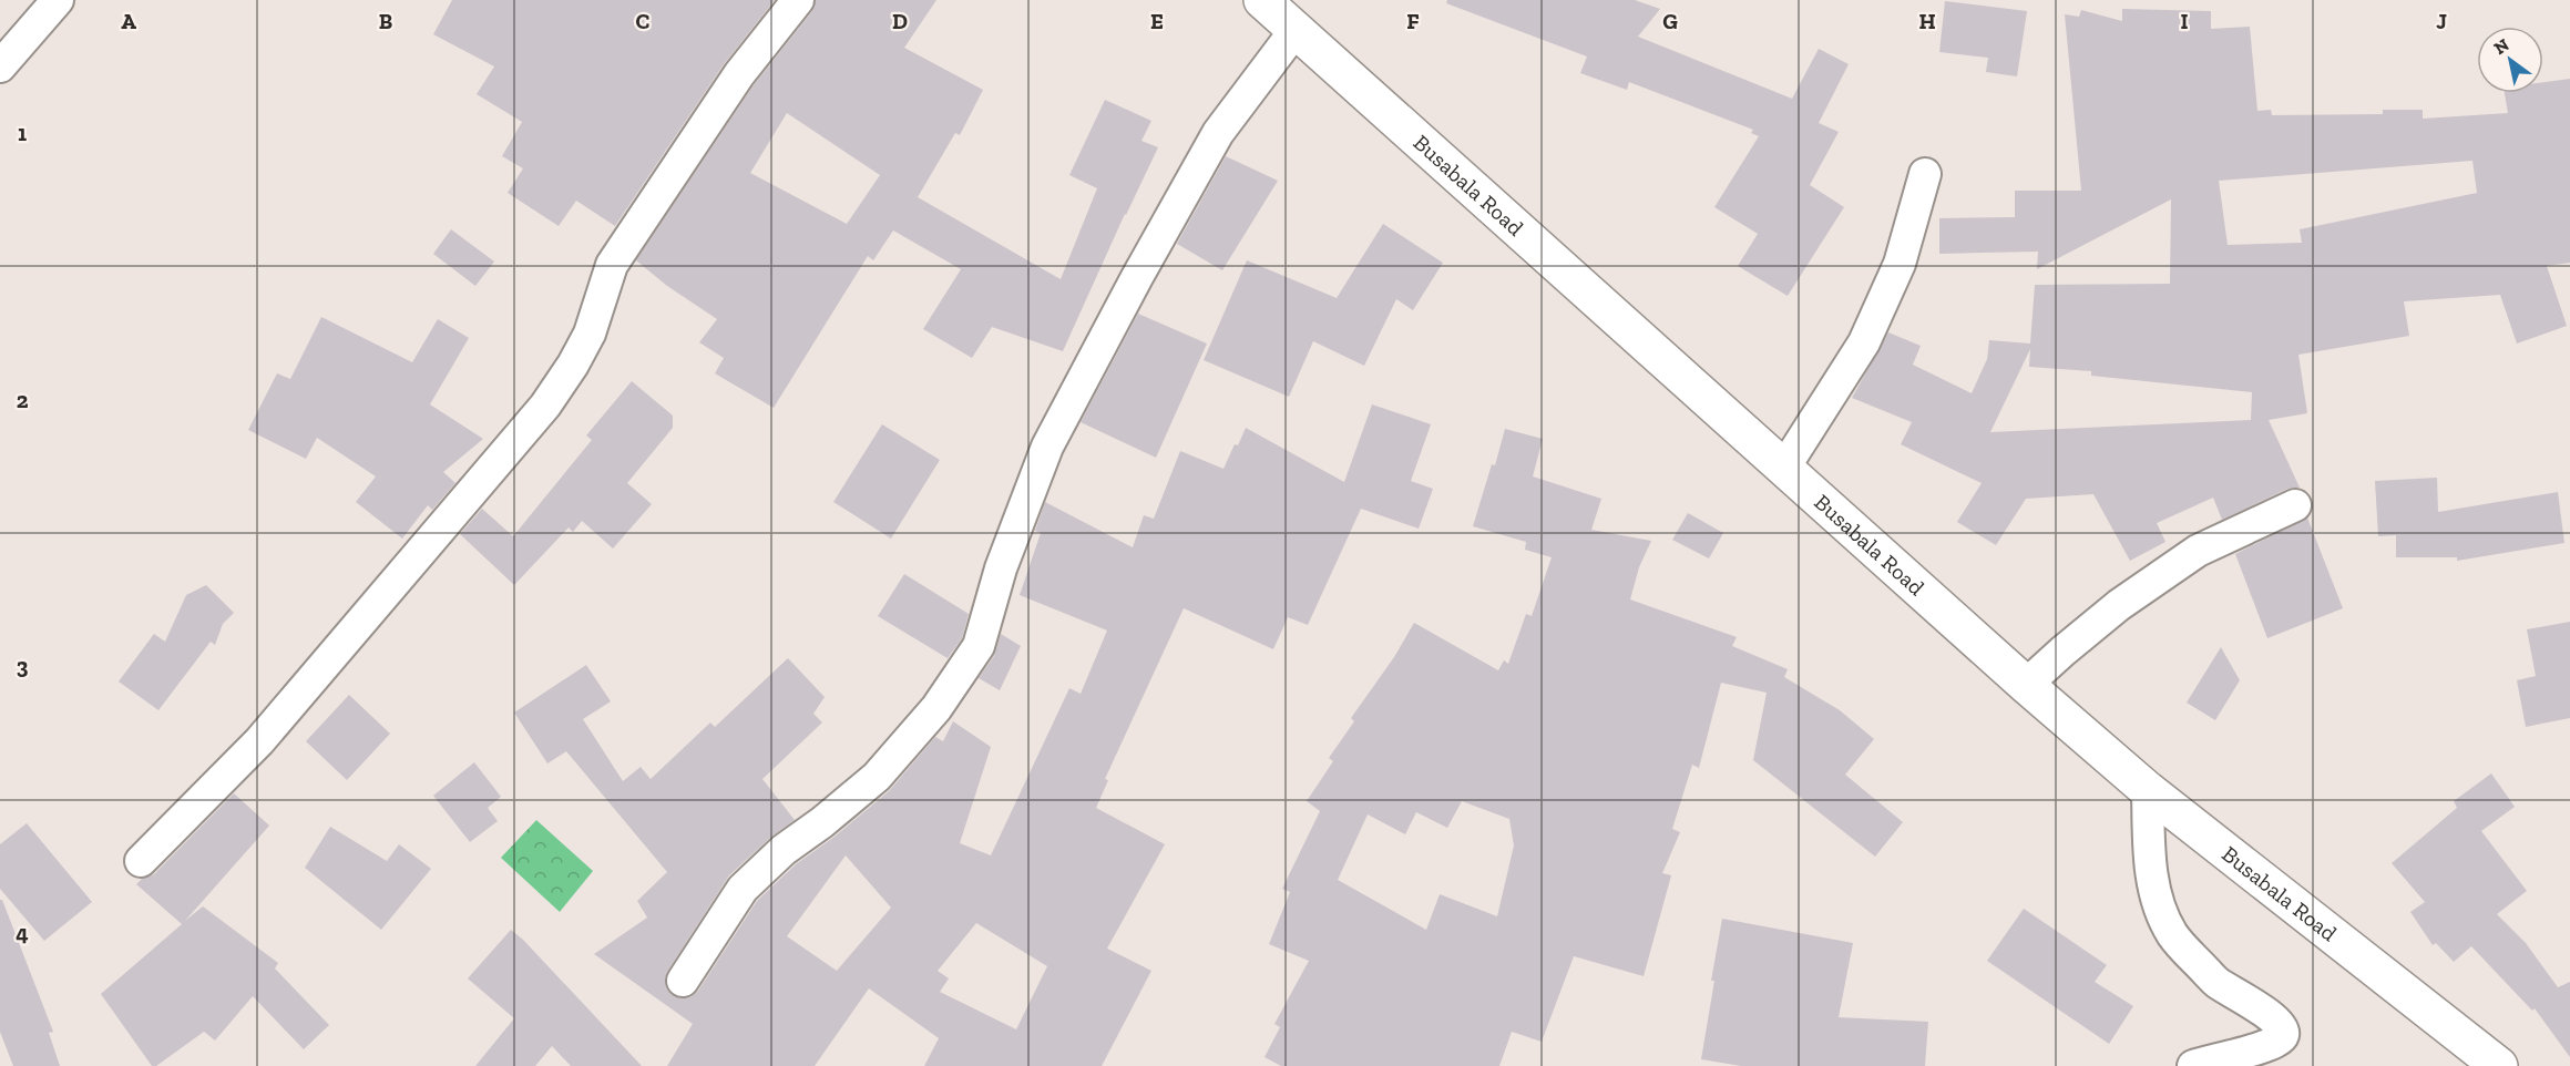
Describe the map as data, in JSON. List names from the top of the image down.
{
  "streets": {
    "street": ["Busabala Road"]
  },
  "north": "top left",
  "grid": {
    "columns": [
      "A",
      "B",
      "C",
      "D",
      "E",
      "F",
      "G",
      "H",
      "I",
      "J"
    ],
    "rows": [
      "1",
      "2",
      "3",
      "4"
    ]
  }
}
